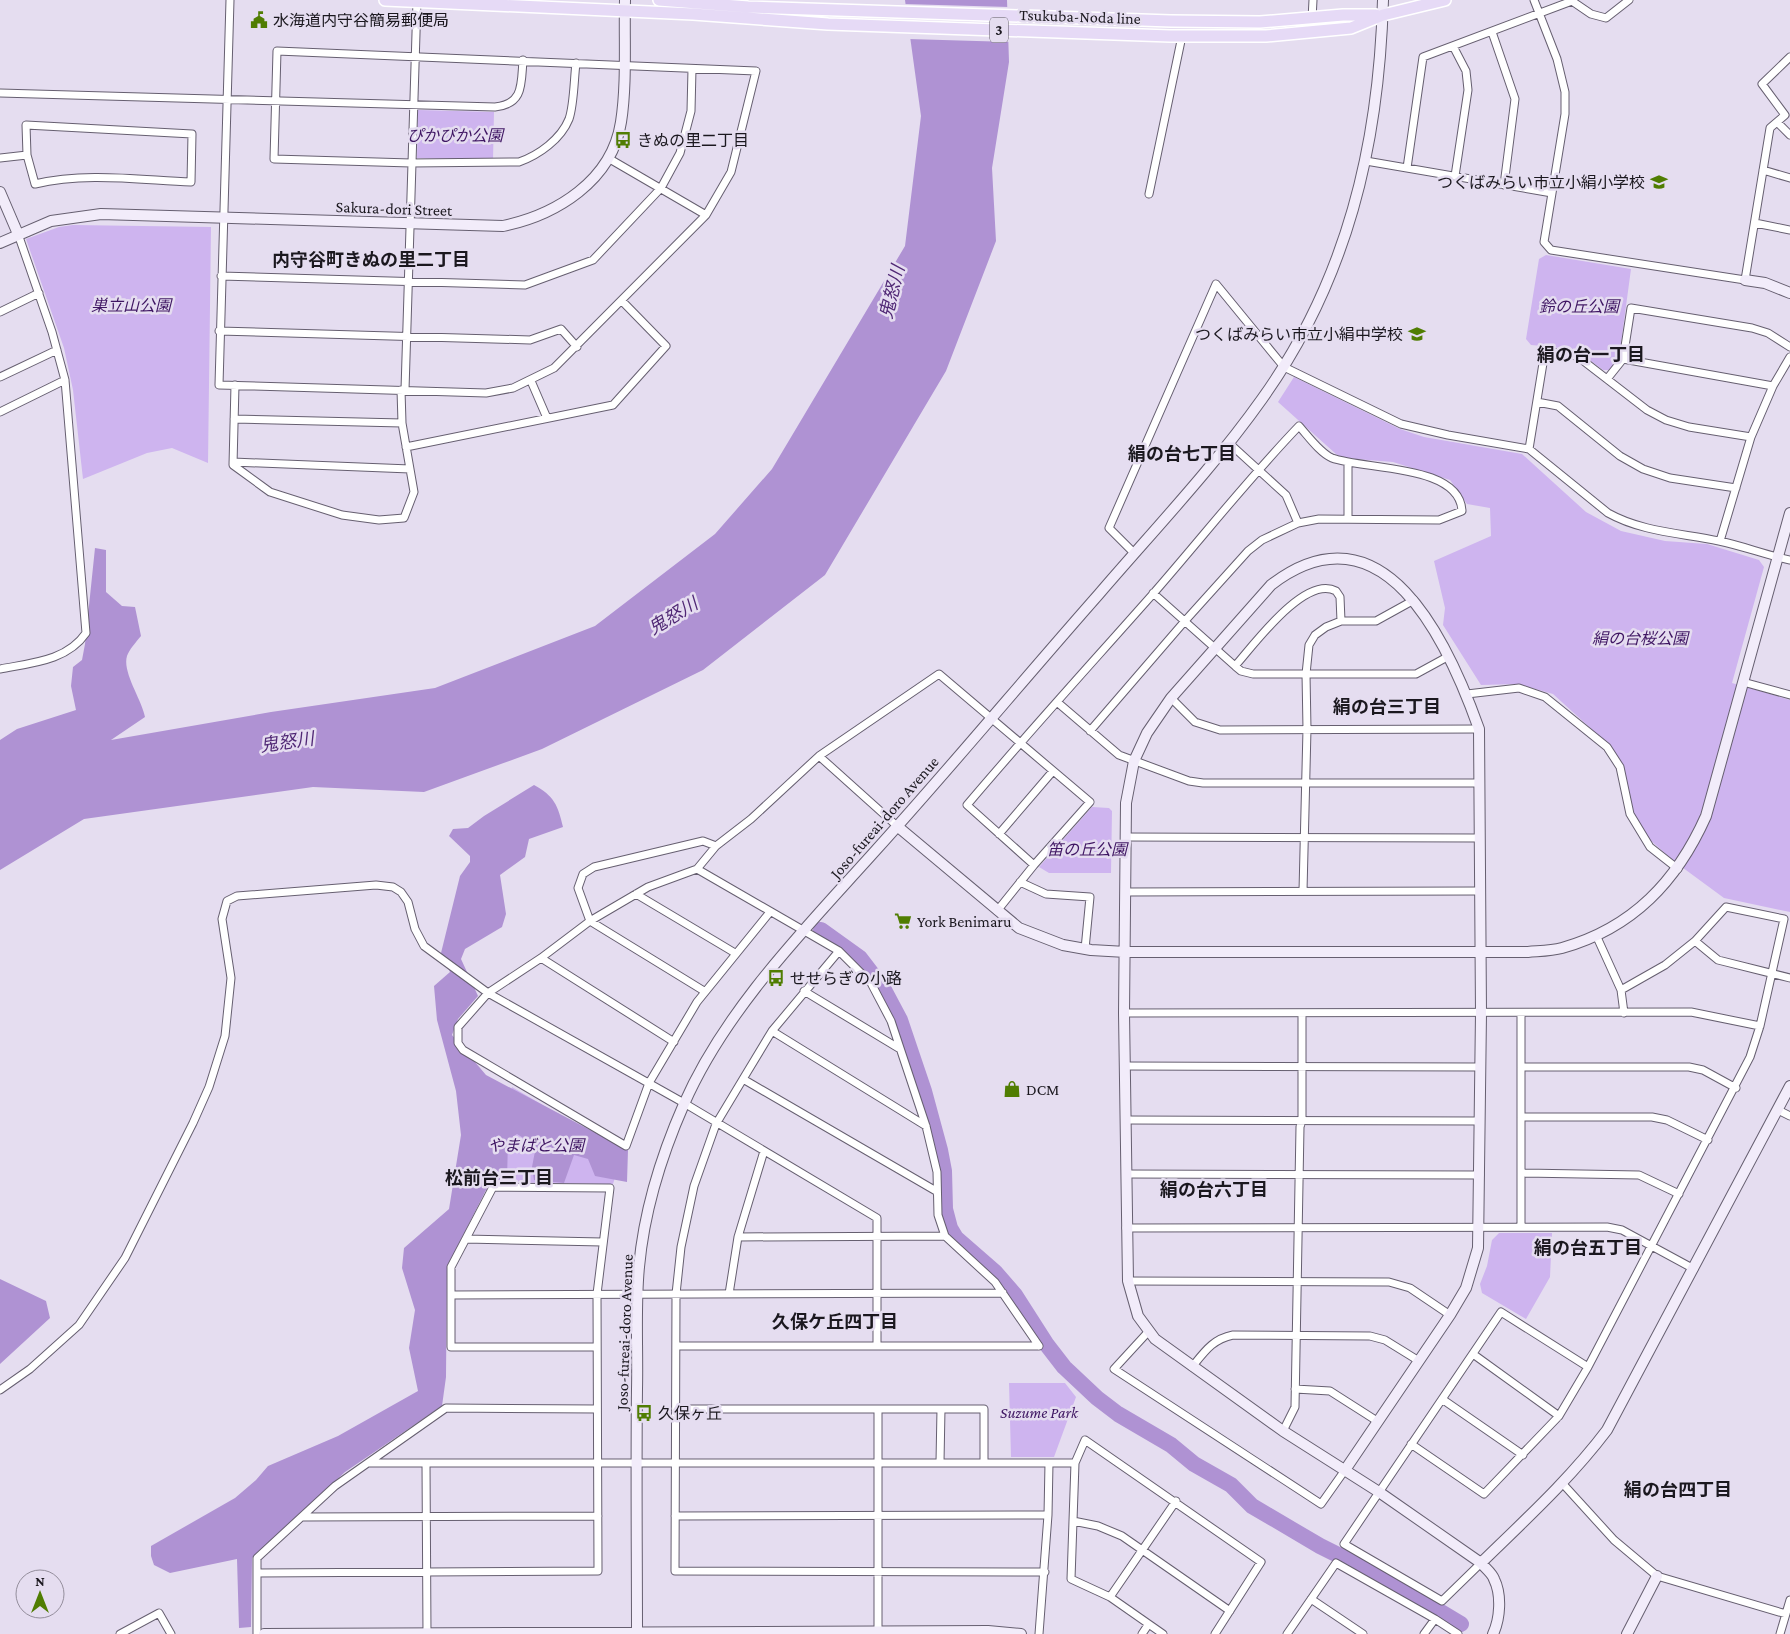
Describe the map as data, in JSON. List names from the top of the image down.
{
  "streets": {
    "main road": ["Tsukuba-Noda line", "3"],
    "street": ["Sakura-dori Street", "Joso-fureai-doro Avenue"]
  },
  "crossings": [
    ["Tsukuba-Noda line", "3"],
    ["Tsukuba-Noda line", "Sakura-dori Street"],
    ["Tsukuba-Noda line", "Joso-fureai-doro Avenue"],
    ["3", "Sakura-dori Street"]
  ],
  "districts": [
    "内守谷町きぬの里二丁目",
    "絹の台一丁目",
    "絹の台七丁目",
    "絹の台三丁目",
    "松前台三丁目",
    "絹の台六丁目",
    "絹の台五丁目",
    "久保ケ丘四丁目",
    "絹の台四丁目"
  ],
  "water": ["鬼怒川"],
  "parks": [
    "ぴかぴか公園",
    "巣立山公園",
    "鈴の丘公園",
    "絹の台桜公園",
    "笛の丘公園",
    "やまばと公園",
    "Suzume Park"
  ],
  "places": {
    "public building": ["水海道内守谷簡易郵便局"],
    "bus stop": ["きぬの里二丁目", "せせらぎの小路", "久保ヶ丘"],
    "school or university": ["つくばみらい市立小絹小学校", "つくばみらい市立小絹中学校"],
    "supermarket": ["York Benimaru"],
    "shop": ["DCM"]
  },
  "north": "top"
}
